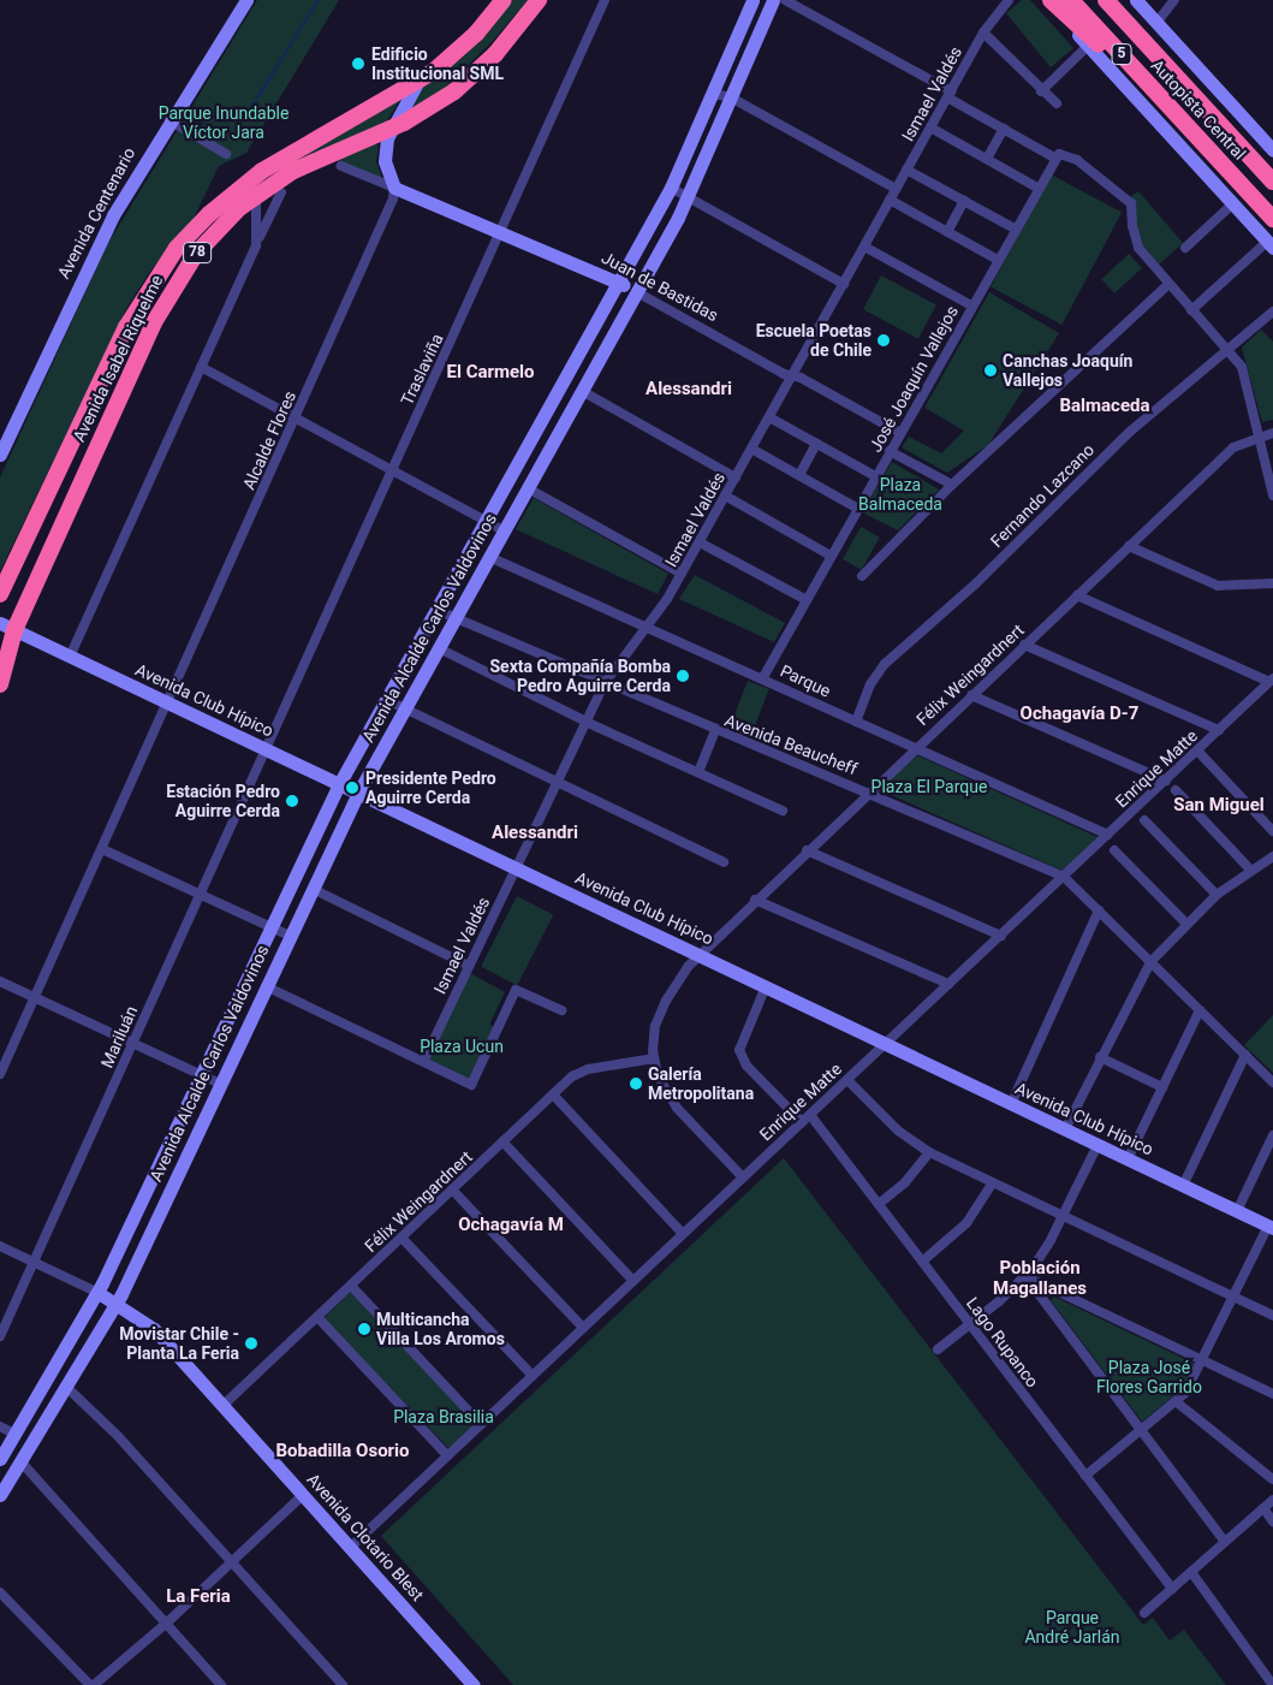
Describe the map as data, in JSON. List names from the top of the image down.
{
  "streets": {
    "highway": [
      "5",
      "Autopista Central",
      "78",
      "Avenida Isabel Riquelme"
    ],
    "main road": [
      "Avenida Centenario",
      "Juan de Bastidas",
      "Avenida Alcalde Carlos Valdovinos",
      "Avenida Club Hípico",
      "Avenida Clotario Blest"
    ],
    "street": [
      "Ismael Valdés",
      "Traslaviña",
      "José Joaquín Vallejos",
      "Alcalde Flores",
      "Fernando Lazcano",
      "Félix Weingardnert",
      "Parque",
      "Avenida Beaucheff",
      "Enrique Matte",
      "Mariluán",
      "Lago Rupanco"
    ]
  },
  "crossings": [
    ["Ismael Valdés", "Juan de Bastidas"],
    ["Ismael Valdés", "Parque"],
    ["Ismael Valdés", "Avenida Club Hípico"],
    ["Ismael Valdés", "Avenida Beaucheff"],
    ["Juan de Bastidas", "Traslaviña"],
    ["Juan de Bastidas", "José Joaquín Vallejos"],
    ["Juan de Bastidas", "Alcalde Flores"],
    ["Juan de Bastidas", "Avenida Alcalde Carlos Valdovinos"],
    ["Avenida Isabel Riquelme", "Avenida Club Hípico"],
    ["Traslaviña", "Avenida Club Hípico"],
    ["Traslaviña", "Mariluán"],
    ["José Joaquín Vallejos", "Parque"],
    ["Alcalde Flores", "Avenida Club Hípico"],
    ["Fernando Lazcano", "Parque"],
    ["Avenida Alcalde Carlos Valdovinos", "Parque"],
    ["Avenida Alcalde Carlos Valdovinos", "Avenida Club Hípico"],
    ["Avenida Alcalde Carlos Valdovinos", "Avenida Beaucheff"],
    ["Avenida Alcalde Carlos Valdovinos", "Avenida Clotario Blest"],
    ["Félix Weingardnert", "Parque"],
    ["Félix Weingardnert", "Avenida Club Hípico"],
    ["Félix Weingardnert", "Avenida Beaucheff"],
    ["Félix Weingardnert", "Avenida Clotario Blest"],
    ["Parque", "Enrique Matte"],
    ["Avenida Club Hípico", "Enrique Matte"],
    ["Avenida Club Hípico", "Mariluán"],
    ["Avenida Beaucheff", "Enrique Matte"],
    ["Enrique Matte", "Lago Rupanco"],
    ["Enrique Matte", "Avenida Clotario Blest"]
  ],
  "districts": [
    "El Carmelo",
    "Alessandri",
    "Balmaceda",
    "Ochagavía D-7",
    "San Miguel",
    "Alessandri",
    "Ochagavía M",
    "Población Magallanes",
    "Bobadilla Osorio",
    "La Feria"
  ],
  "parks": [
    "Parque Inundable Víctor Jara",
    "Plaza Balmaceda",
    "Plaza El Parque",
    "Plaza Ucun",
    "Plaza José Flores Garrido",
    "Plaza Brasilia",
    "Parque André Jarlán"
  ],
  "places": [
    "Edificio Institucional SML",
    "Escuela Poetas de Chile",
    "Canchas Joaquín Vallejos",
    "Sexta Compañía Bomba Pedro Aguirre Cerda",
    "Presidente Pedro Aguirre Cerda",
    "Estación Pedro Aguirre Cerda",
    "Galería Metropolitana",
    "Multicancha Villa Los Aromos",
    "Movistar Chile - Planta La Feria"
  ]
}
